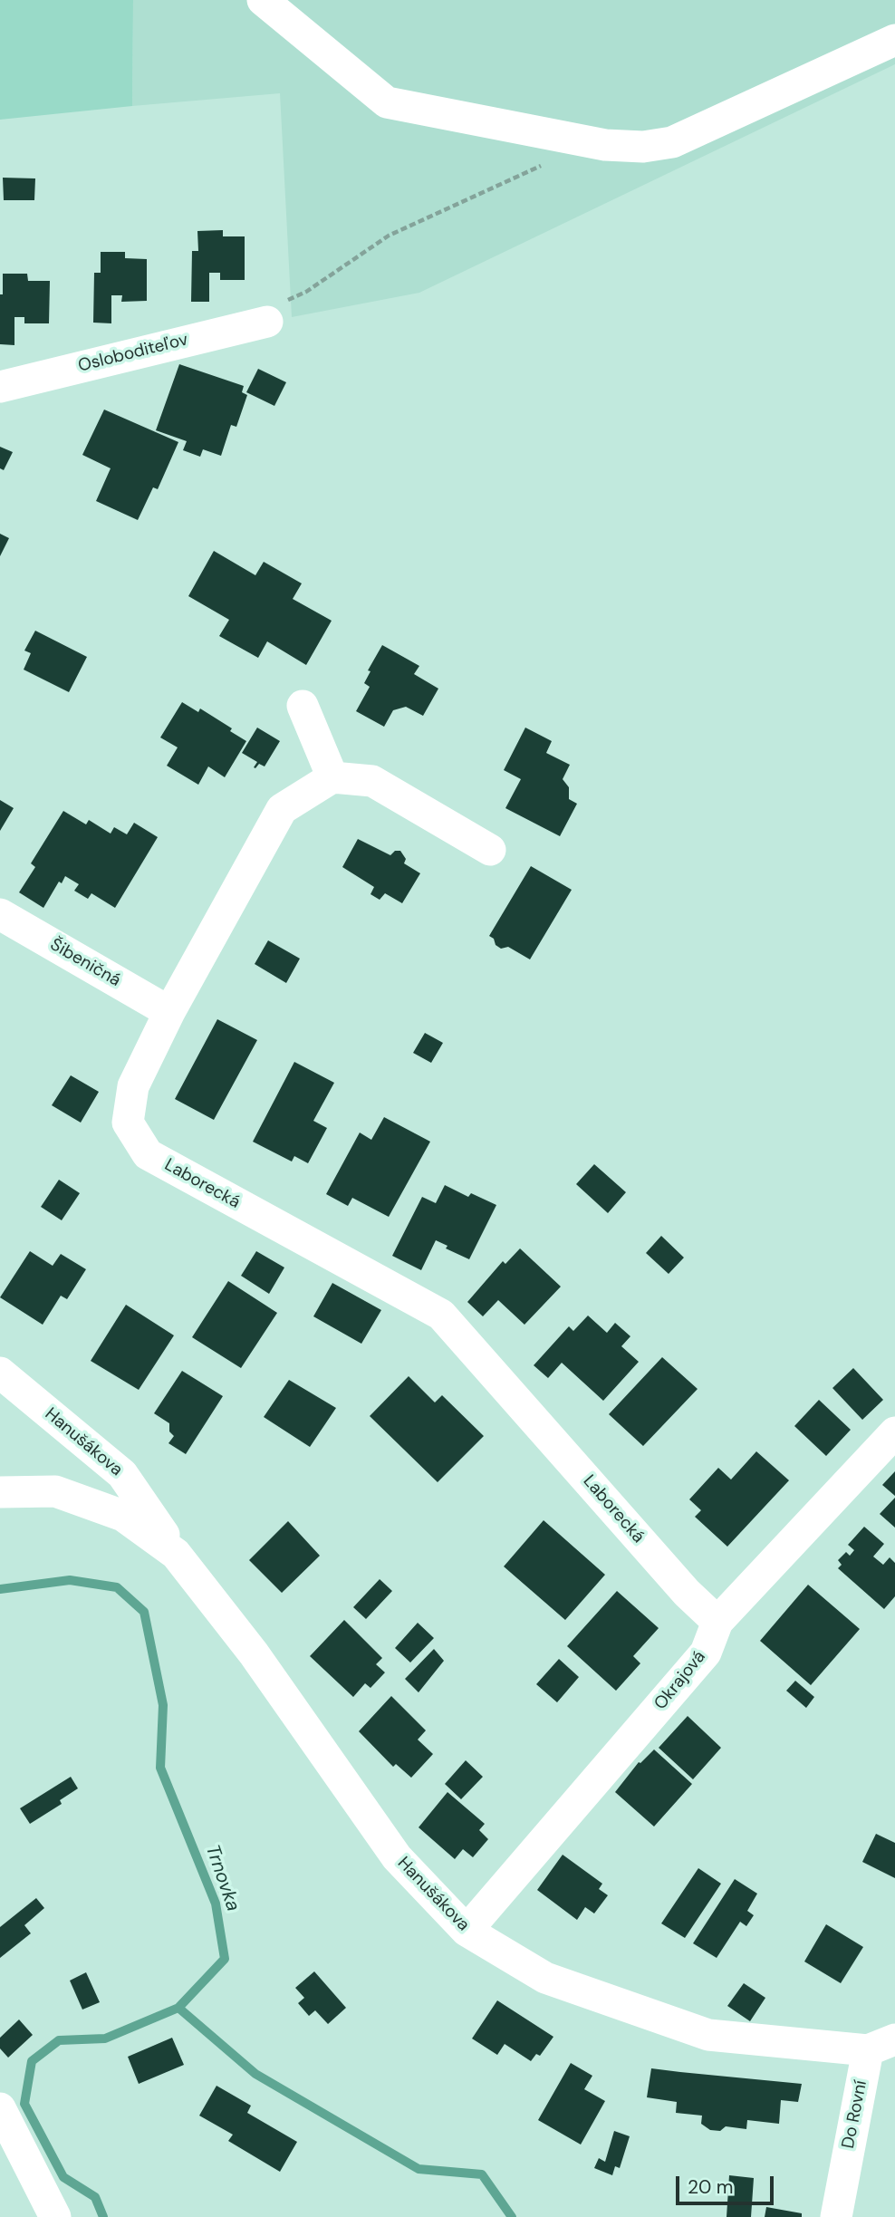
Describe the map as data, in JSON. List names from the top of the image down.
{
  "streets": {
    "street": [
      "Osloboditeľov",
      "Šibeničná",
      "Laborecká",
      "Hanušákova",
      "Okrajová",
      "Do Rovní"
    ]
  },
  "crossings": [
    ["Šibeničná", "Laborecká"],
    ["Laborecká", "Okrajová"],
    ["Hanušákova", "Okrajová"],
    ["Hanušákova", "Do Rovní"]
  ],
  "water": ["Trnovka"],
  "scale_bar": "20 m"
}
